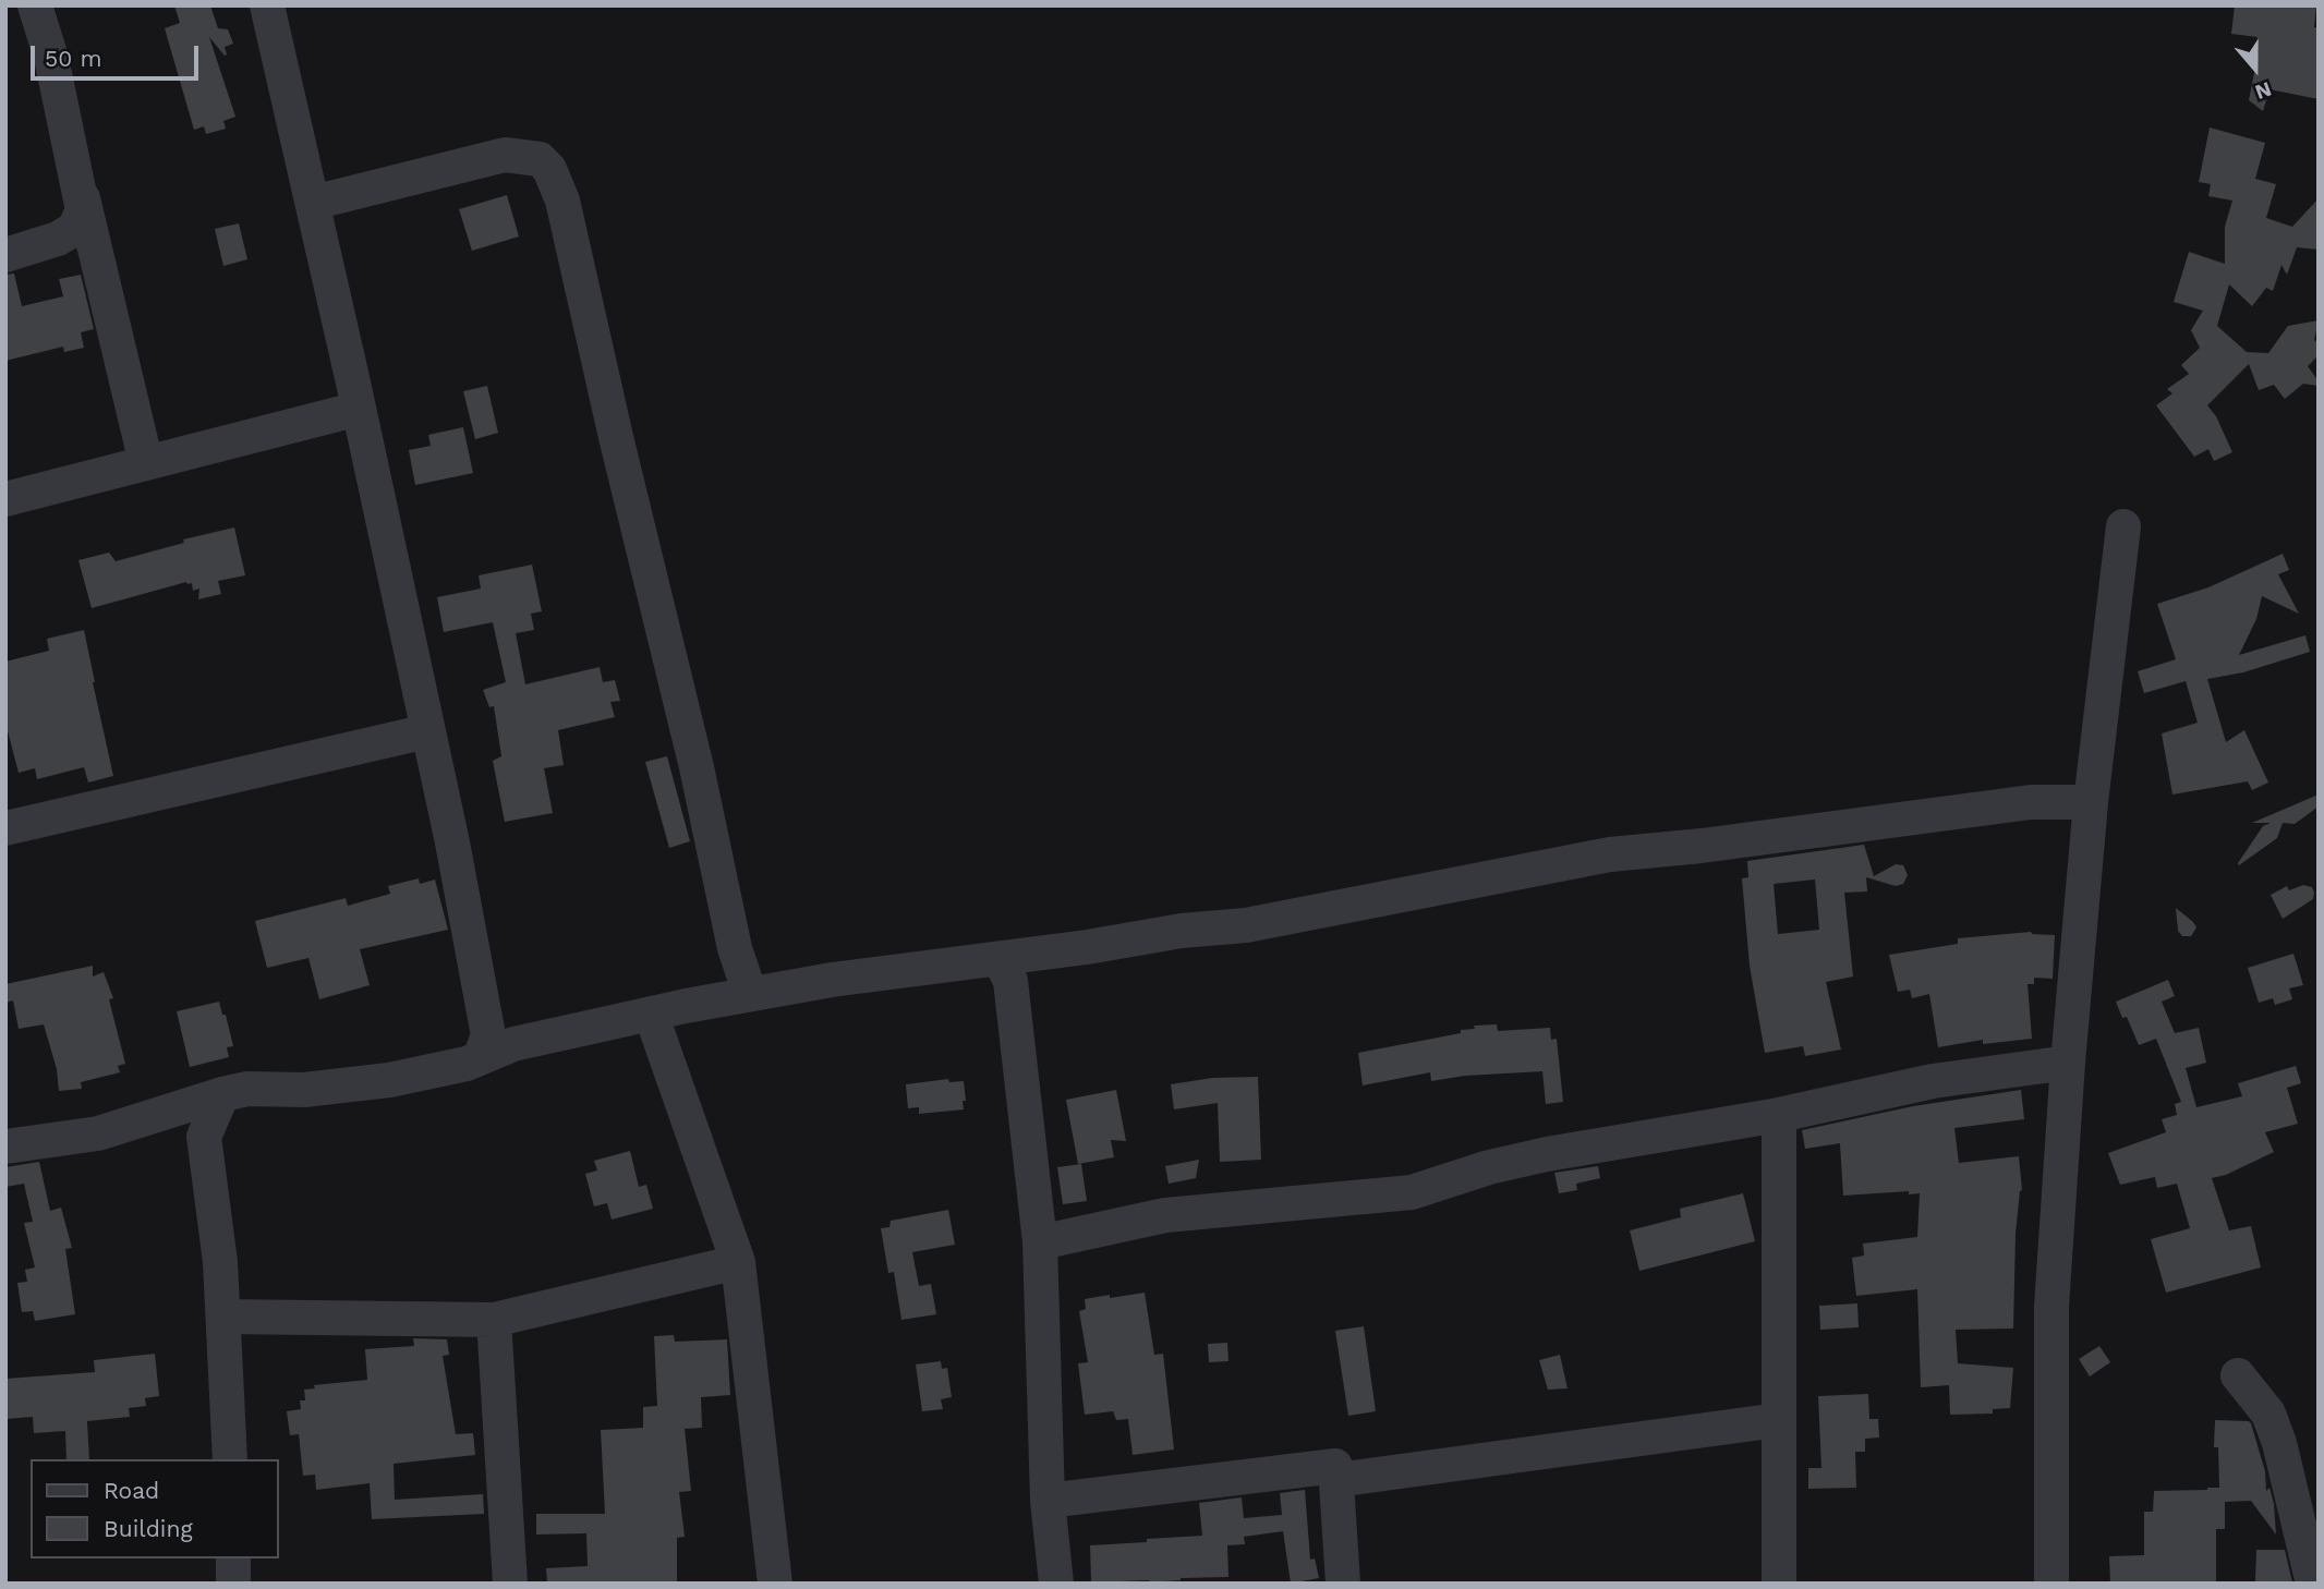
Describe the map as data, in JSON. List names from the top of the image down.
{
  "legend": ["Road", "Building"],
  "scale_bar": "50 m",
  "north": "bottom"
}
